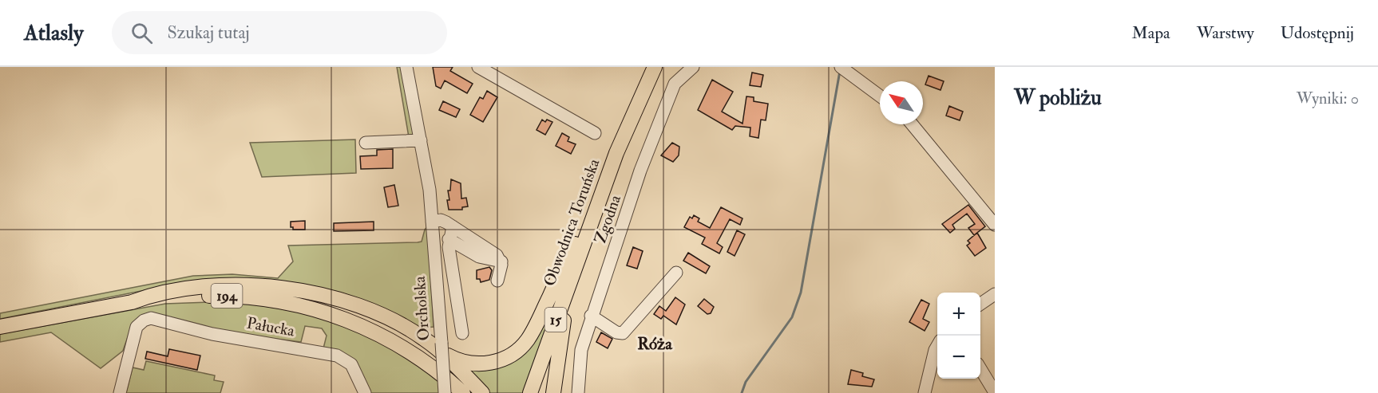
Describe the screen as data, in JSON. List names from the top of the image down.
{
  "streets": {
    "main road": ["Obwodnica Toruńska", "194", "15"],
    "street": ["Zgodna", "Orcholska", "Pałucka"]
  },
  "crossings": [
    ["Obwodnica Toruńska", "15"],
    ["194", "Orcholska"]
  ],
  "districts": ["Róża"],
  "north": "top left",
  "page": {
    "header": "Atlasly",
    "search": "Szukaj tutaj",
    "nav": ["Mapa", "Warstwy", "Udostępnij"],
    "heading": ["W pobliżu", "Wyniki: 0"],
    "map_buttons": ["+", "−"]
  }
}
